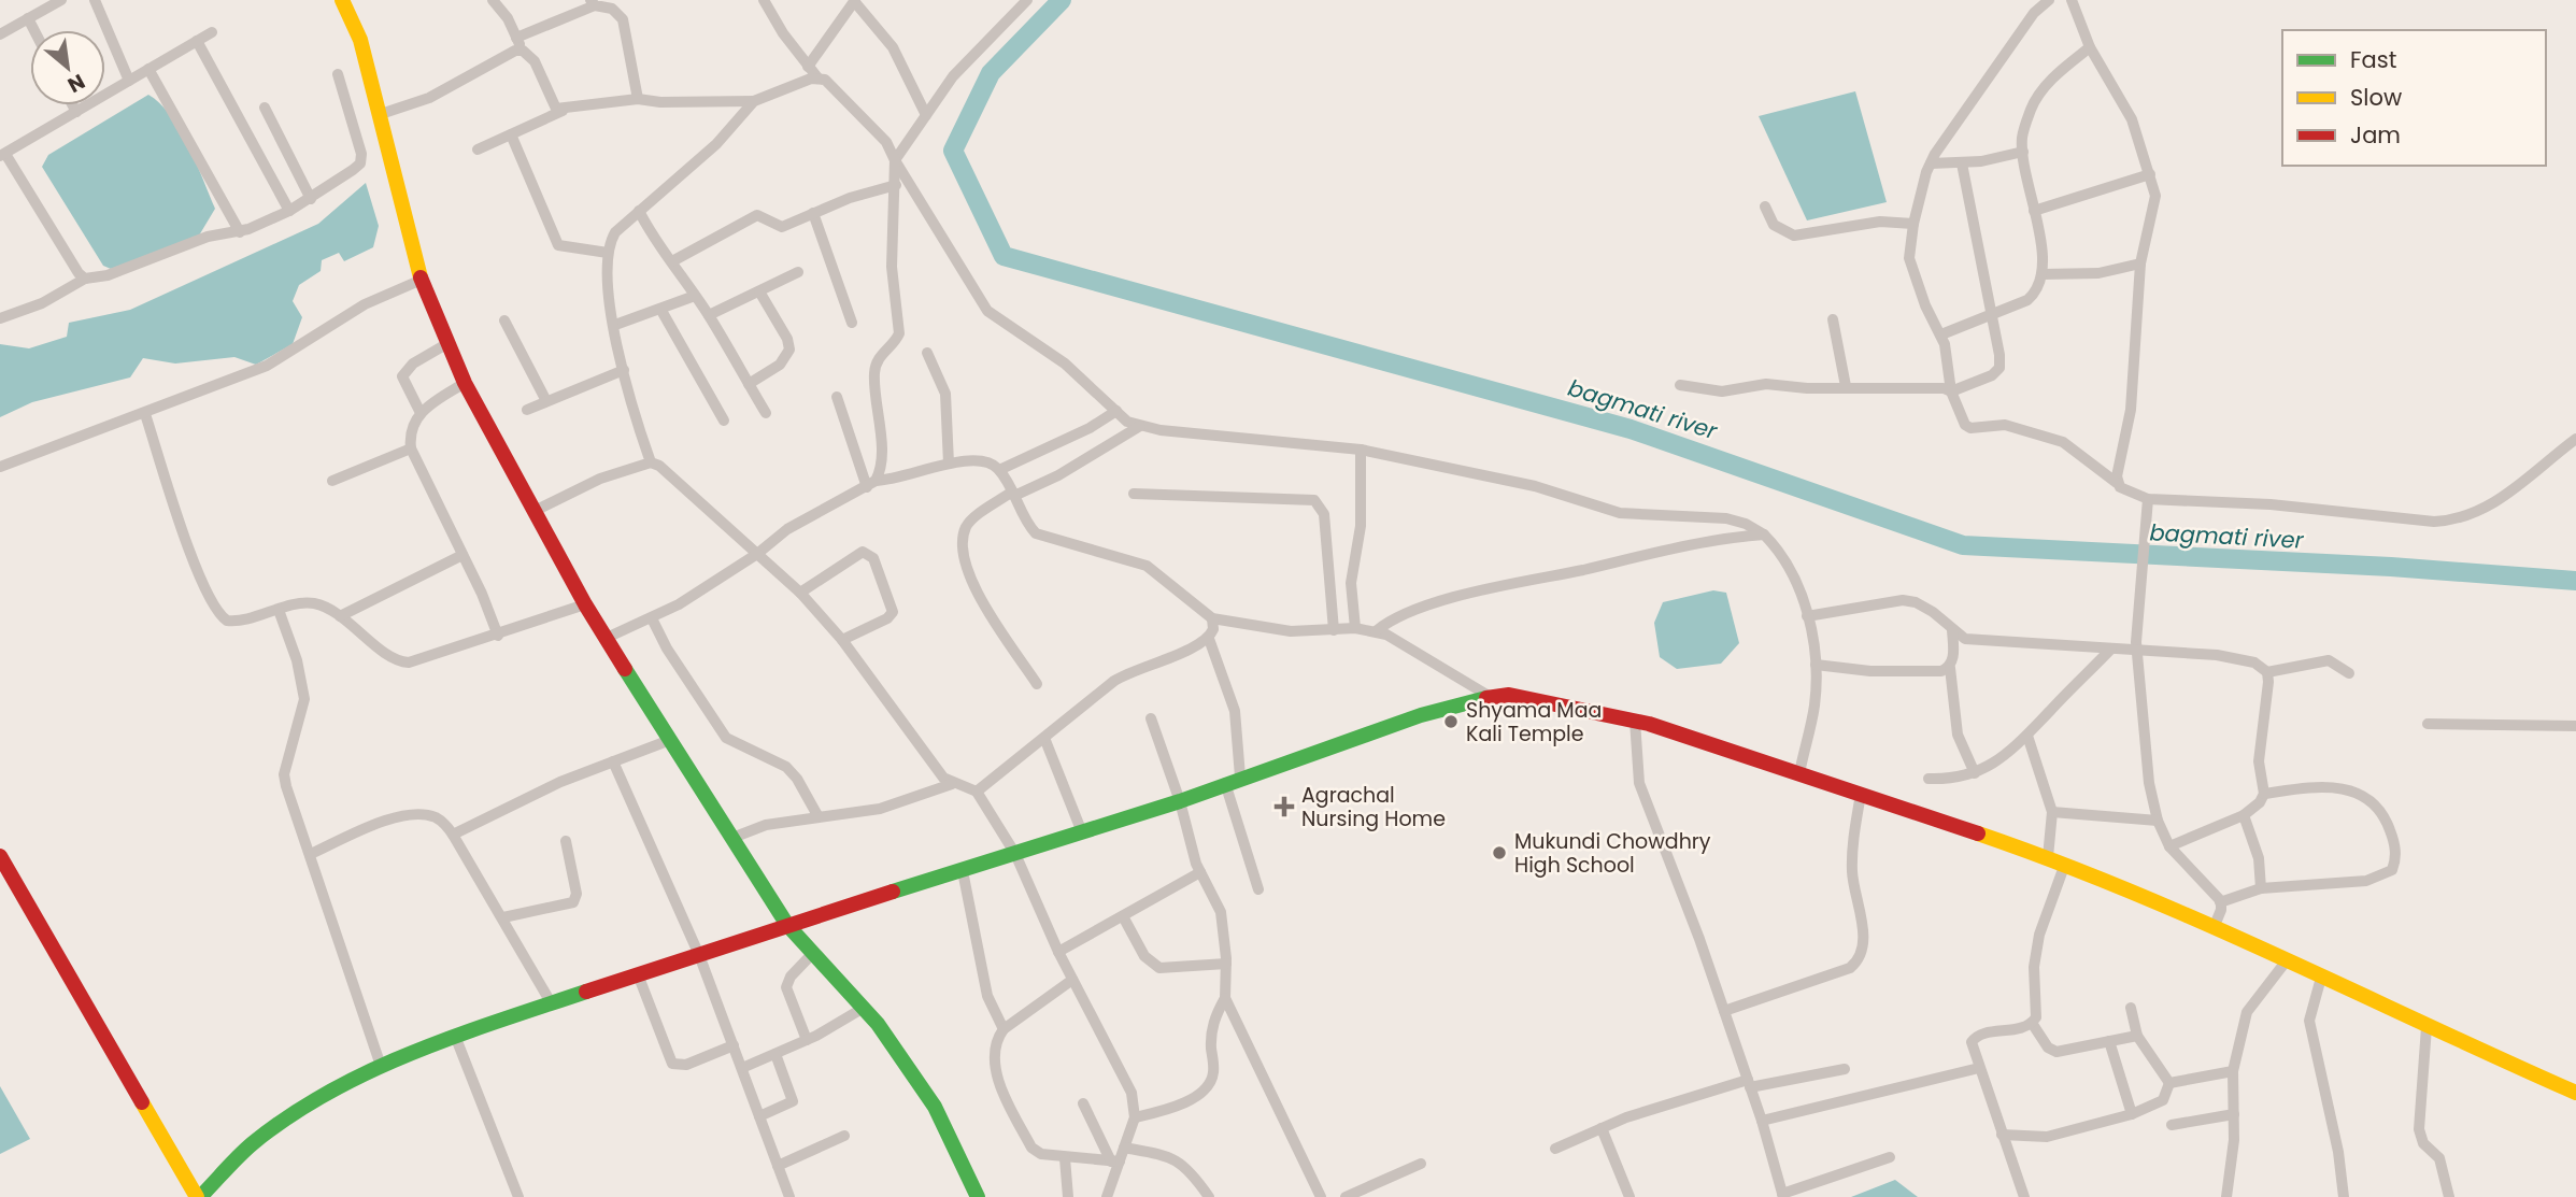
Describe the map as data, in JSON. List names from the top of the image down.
{
  "water": ["bagmati river"],
  "places": {
    "other": ["Shyama Maa Kali Temple", "Mukundi Chowdhry High School"],
    "health": ["Agrachal Nursing Home"]
  },
  "legend": ["Fast", "Slow", "Jam"],
  "north": "bottom right"
}
